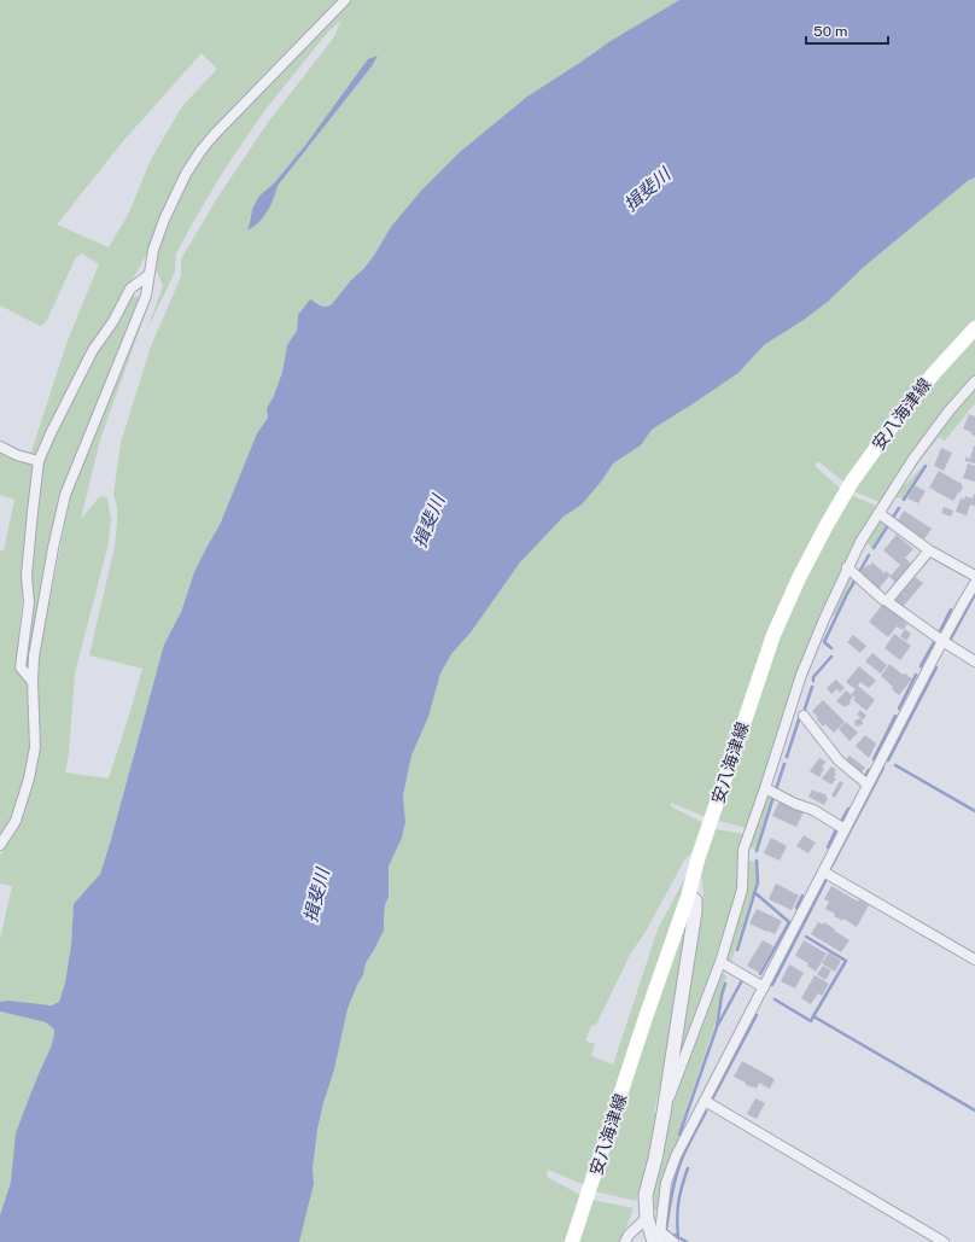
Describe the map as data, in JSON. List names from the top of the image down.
{
  "streets": {
    "main road": ["安八海津線"]
  },
  "water": ["揖斐川"],
  "scale_bar": "50 m"
}
